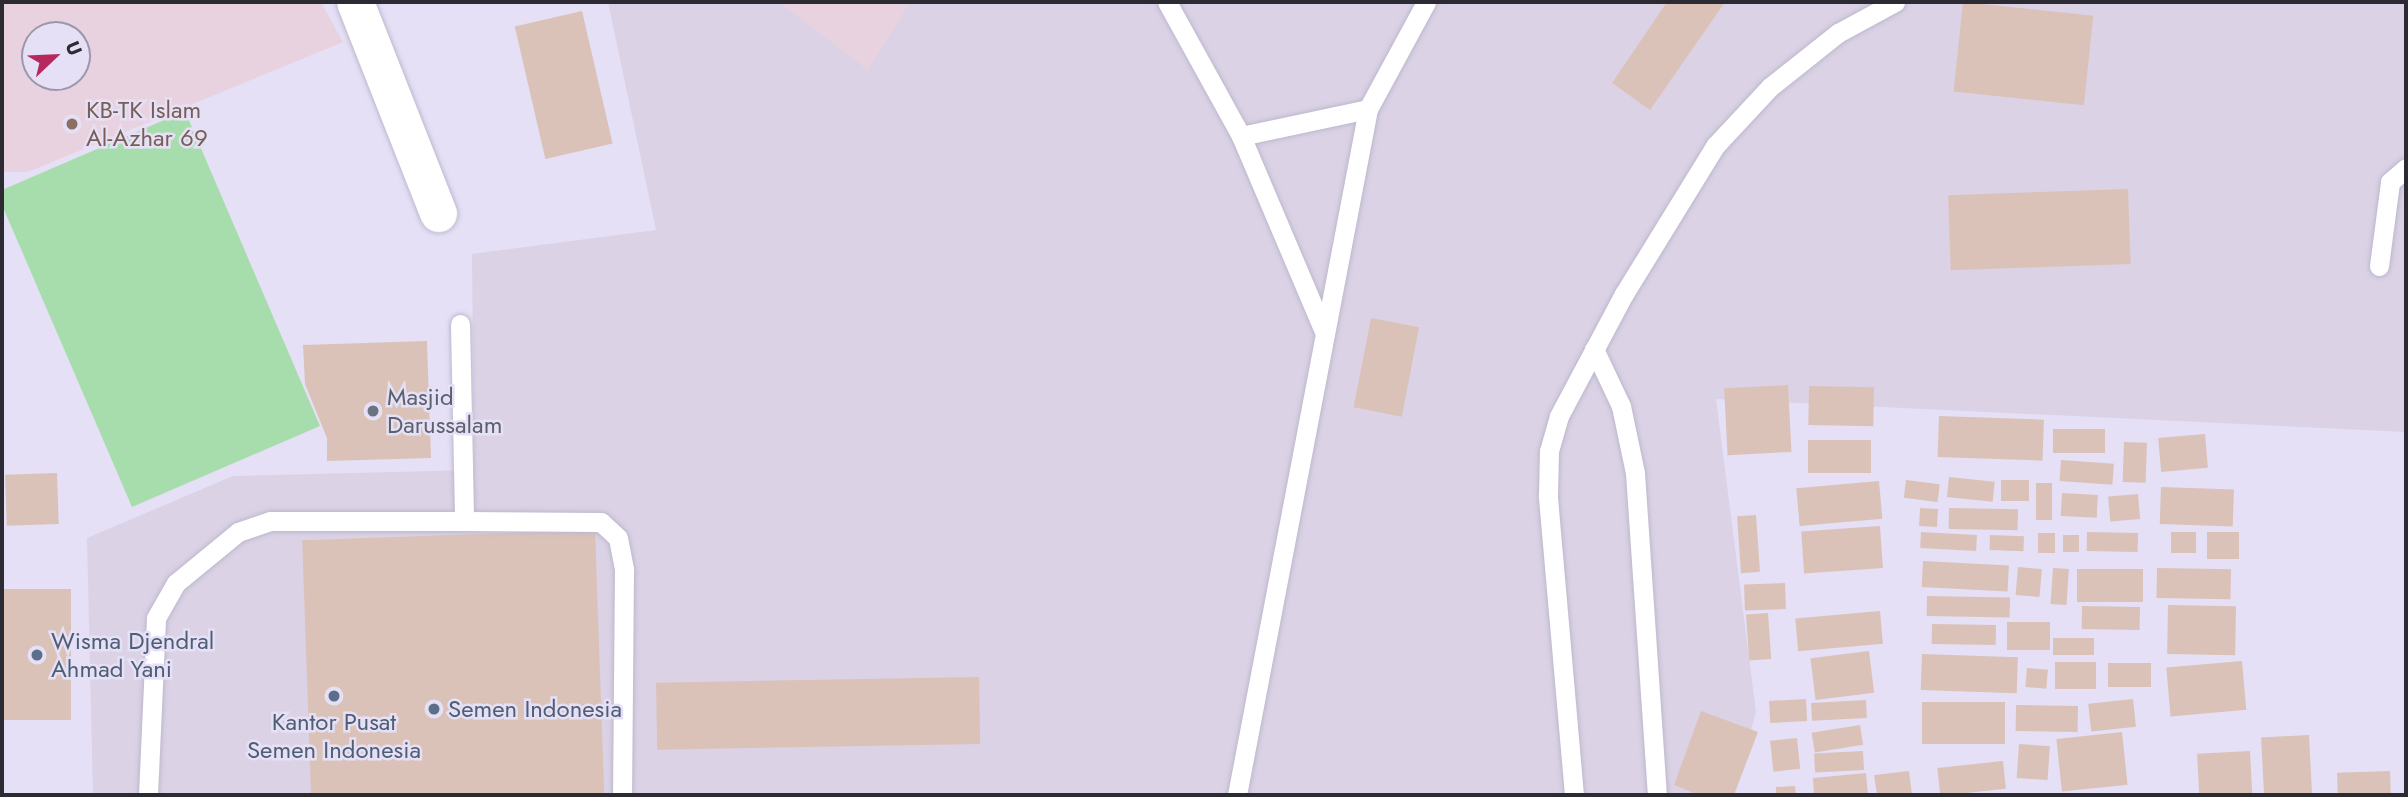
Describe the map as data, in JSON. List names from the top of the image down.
{
  "places": [
    "KB-TK Islam Al-Azhar 69",
    "Masjid Darussalam",
    "Wisma Djendral Ahmad Yani",
    "Kantor Pusat Semen Indonesia",
    "Semen Indonesia"
  ],
  "north": "top right"
}
